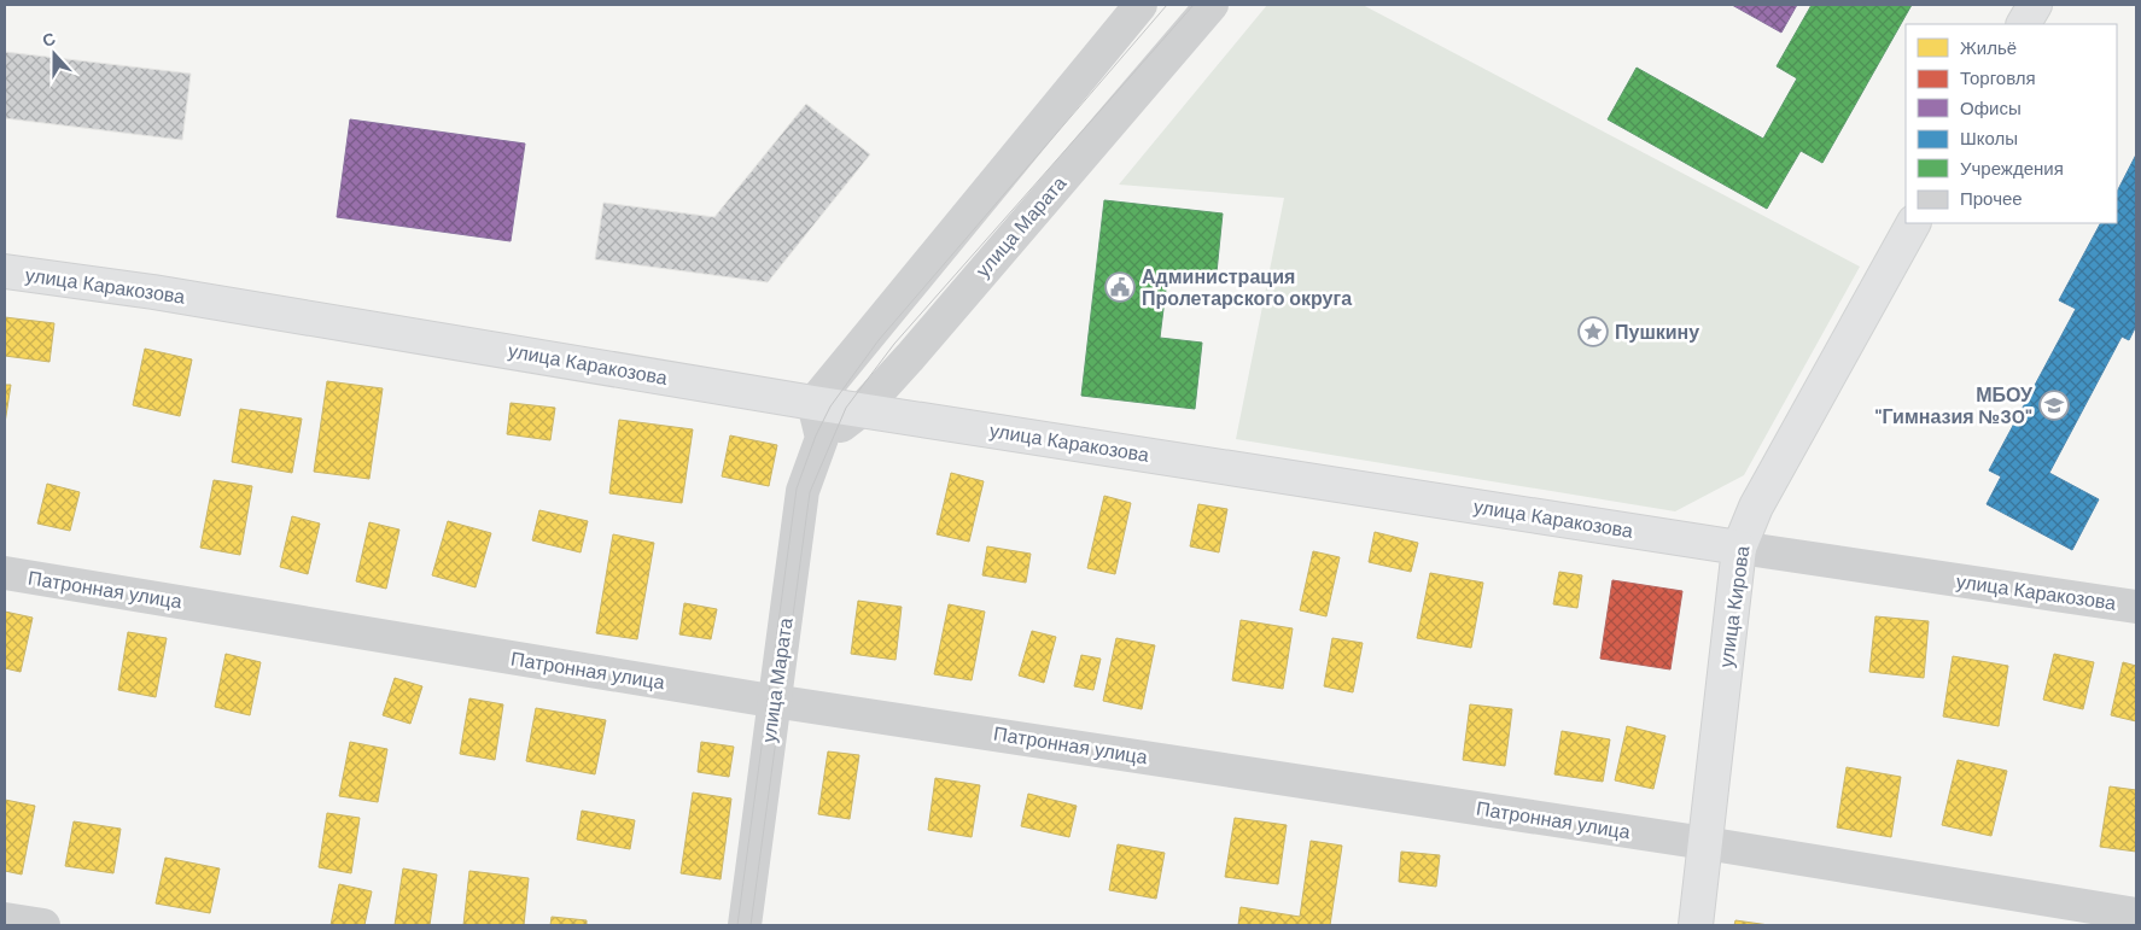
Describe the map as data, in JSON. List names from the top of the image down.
{
  "streets": {
    "main road": ["улица Каракозова", "улица Кирова"],
    "street": ["улица Марата", "Патронная улица"]
  },
  "crossings": [
    ["улица Марата", "улица Каракозова"],
    ["улица Марата", "Патронная улица"],
    ["улица Каракозова", "улица Кирова"],
    ["Патронная улица", "улица Кирова"]
  ],
  "places": {
    "public building": ["Администрация Пролетарского округа"],
    "place": ["Пушкину"],
    "school or university": ["МБОУ \"Гимназия №30\""]
  },
  "legend": [
    "Жильё",
    "Торговля",
    "Офисы",
    "Школы",
    "Учреждения",
    "Прочее"
  ],
  "north": "top"
}
